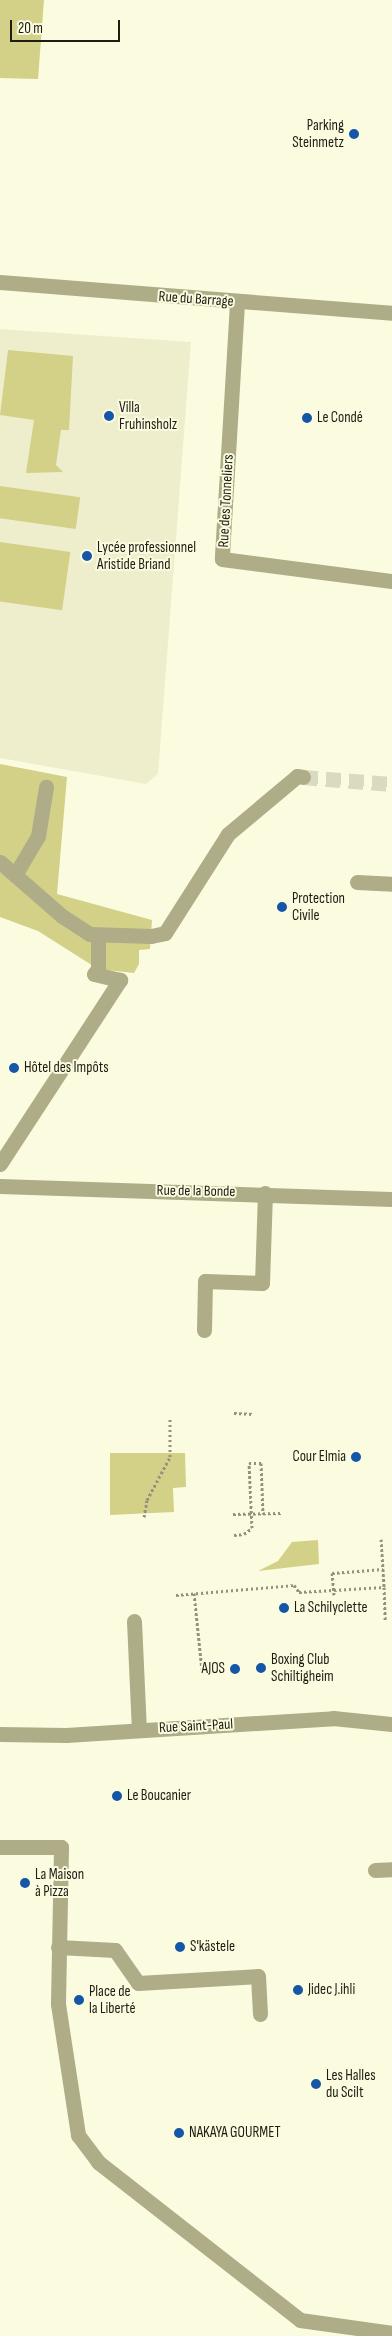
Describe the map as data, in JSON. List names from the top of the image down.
{
  "streets": {
    "street": [
      "Rue du Barrage",
      "Rue des Tonneliers",
      "Rue de la Bonde",
      "Rue Saint-Paul"
    ]
  },
  "crossings": [
    ["Rue du Barrage", "Rue des Tonneliers"]
  ],
  "places": [
    "Parking Steinmetz",
    "Villa Fruhinsholz",
    "Le Condé",
    "Lycée professionnel Aristide Briand",
    "Protection Civile",
    "Hôtel des Impôts",
    "Cour Elmia",
    "La Schilyclette",
    "Boxing Club Schiltigheim",
    "AJOS",
    "Le Boucanier",
    "La Maison à Pizza",
    "S'kästele",
    "Jidec J.ihli",
    "Place de la Liberté",
    "Les Halles du Scilt",
    "NAKAYA GOURMET"
  ],
  "scale_bar": "20 m"
}
